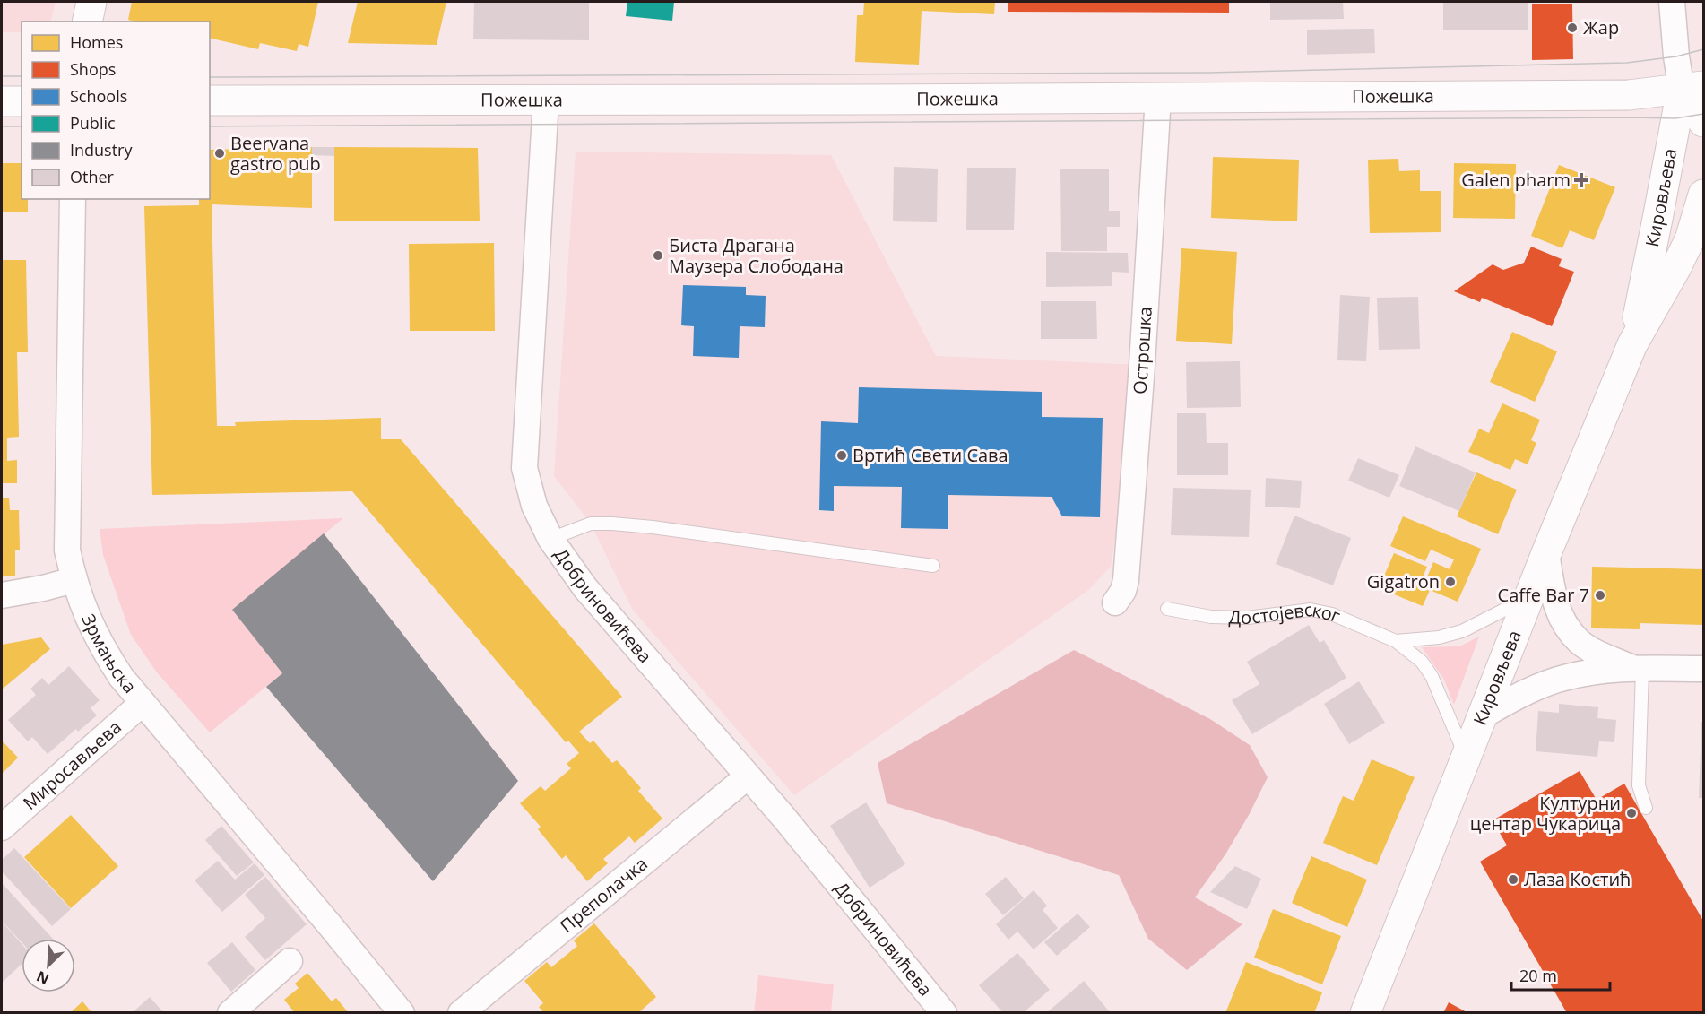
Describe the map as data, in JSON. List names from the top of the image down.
{
  "streets": {
    "main road": ["Пожешка", "Кировљева"],
    "street": [
      "Острошка",
      "Добриновићева",
      "Зрмањска",
      "Миросављева",
      "Преполачка"
    ],
    "lane": ["Достојевског"]
  },
  "crossings": [
    ["Пожешка", "Кировљева"],
    ["Пожешка", "Острошка"],
    ["Пожешка", "Добриновићева"],
    ["Кировљева", "Достојевског"],
    ["Добриновићева", "Преполачка"],
    ["Зрмањска", "Миросављева"]
  ],
  "places": {
    "other": [
      "Жар",
      "Beervana gastro pub",
      "Биста Драгана Маузера Слободана",
      "Вртић Свети Сава",
      "Gigatron",
      "Caffe Bar 7",
      "Културни центар Чукарица",
      "Лаза Костић"
    ],
    "health": ["Galen pharm"]
  },
  "legend": [
    "Homes",
    "Shops",
    "Schools",
    "Public",
    "Industry",
    "Other"
  ],
  "scale_bar": "20 m",
  "north": "bottom left"
}
